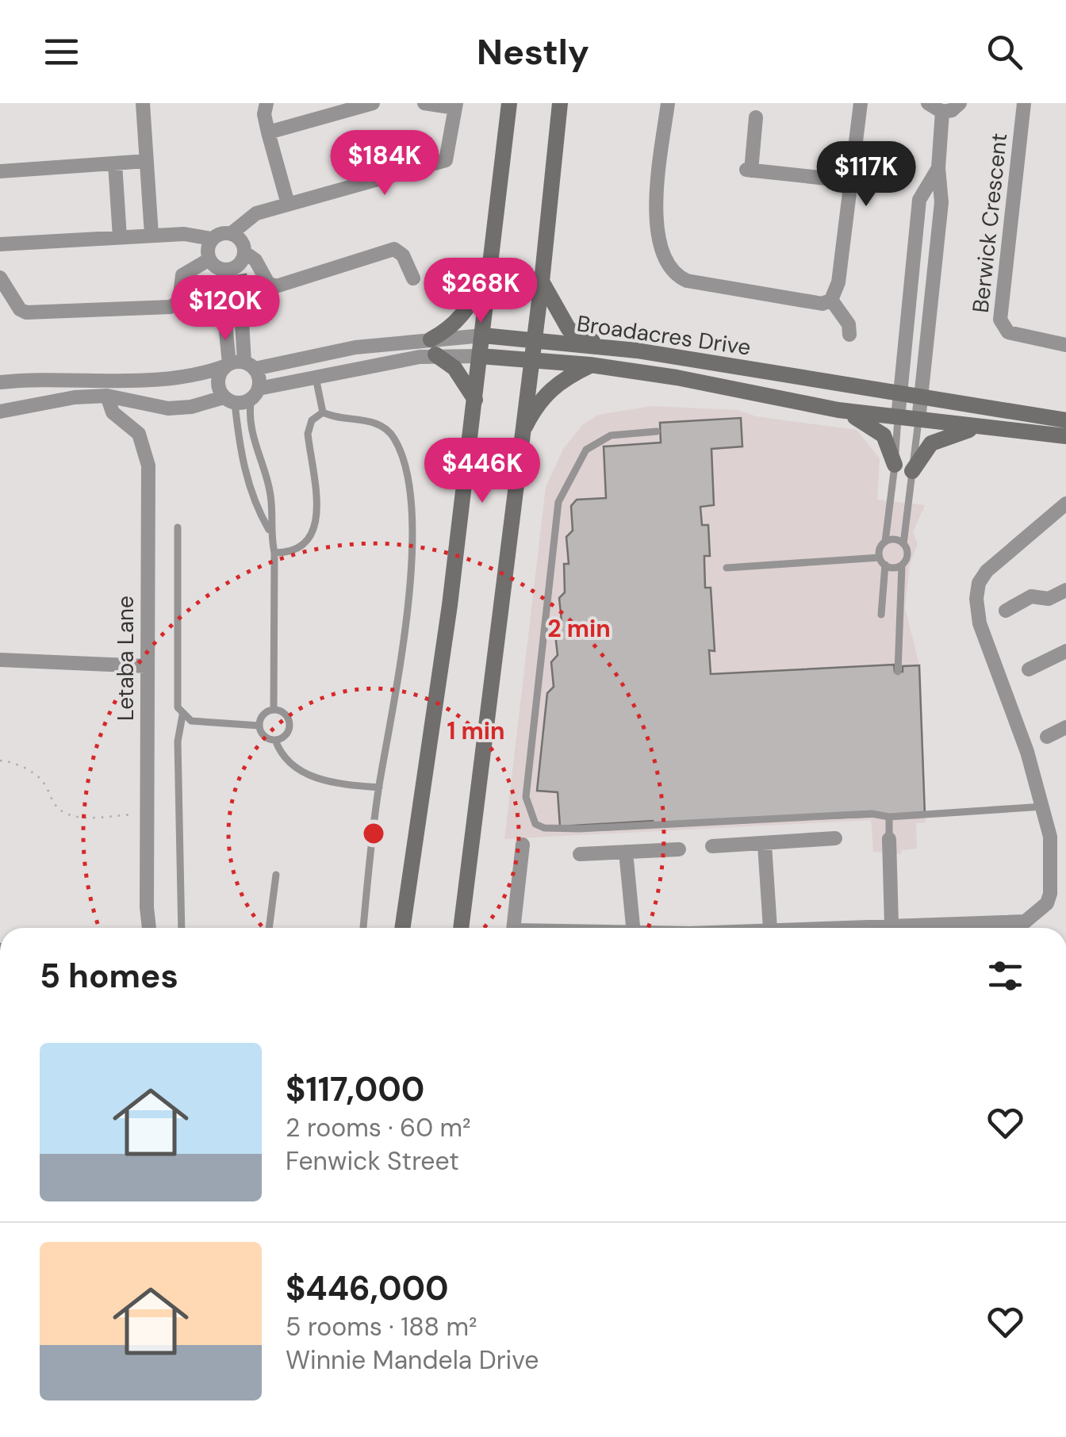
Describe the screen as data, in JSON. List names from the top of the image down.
{
  "streets": {
    "main road": ["Broadacres Drive"],
    "street": ["Berwick Crescent", "Letaba Lane"]
  },
  "page": {
    "header": "Nestly",
    "price": [
      "$184K",
      "$117K",
      "$268K",
      "$120K",
      "$446K"
    ],
    "heading": "5 homes",
    "list": [
      {
        "name": "$117,000",
        "note": "2 rooms · 60 m² · Fenwick Street"
      },
      {
        "name": "$446,000",
        "note": "5 rooms · 188 m² · Winnie Mandela Drive"
      }
    ]
  },
  "rings": ["2 min", "1 min"]
}
